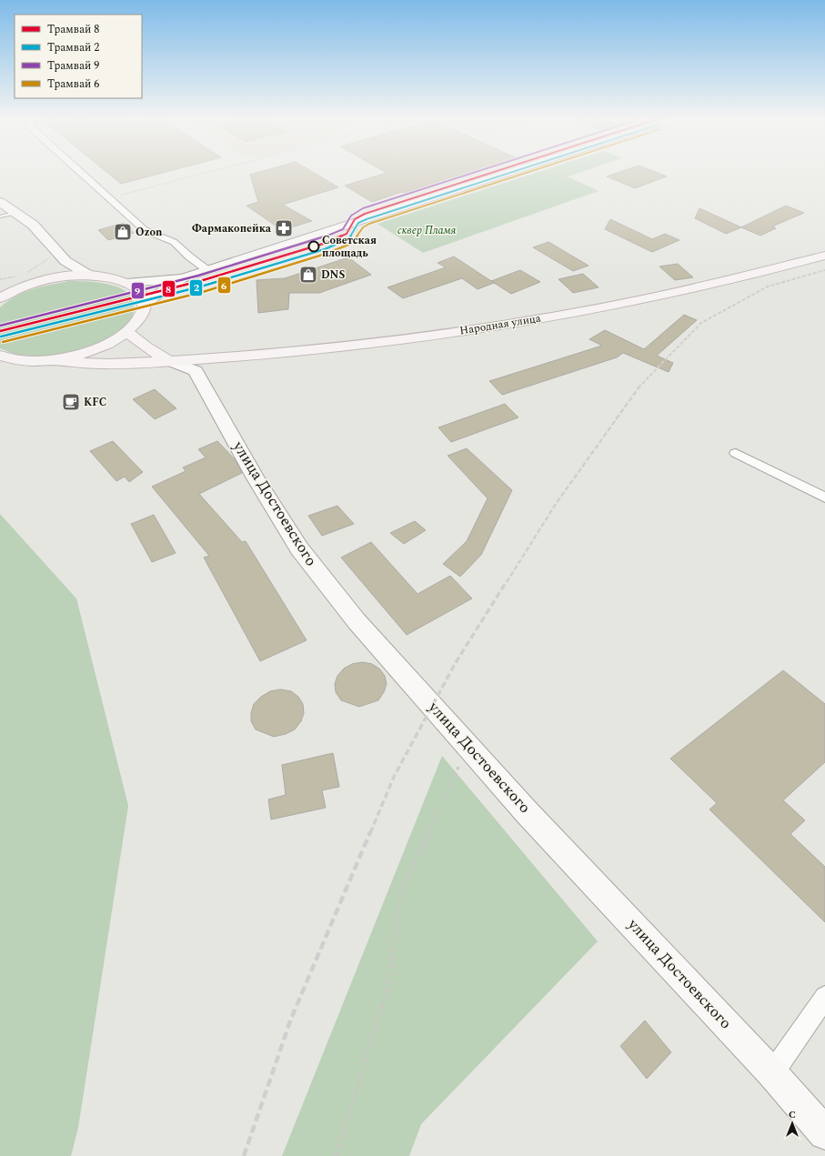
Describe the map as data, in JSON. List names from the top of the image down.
{
  "streets": {
    "main road": ["Народная улица"],
    "street": ["улица Достоевского"]
  },
  "crossings": [
    ["Народная улица", "улица Достоевского"]
  ],
  "parks": ["сквер Пламя"],
  "places": {
    "pharmacy": ["Фармакопейка"],
    "shop": ["Ozon", "DNS"],
    "other": ["Советская площадь"],
    "cafe": ["KFC"]
  },
  "lines": [
    "tram line 8",
    "tram line 2",
    "tram line 9",
    "tram line 6"
  ],
  "legend": [
    "Трамвай 8",
    "Трамвай 2",
    "Трамвай 9",
    "Трамвай 6"
  ],
  "north": "top"
}
